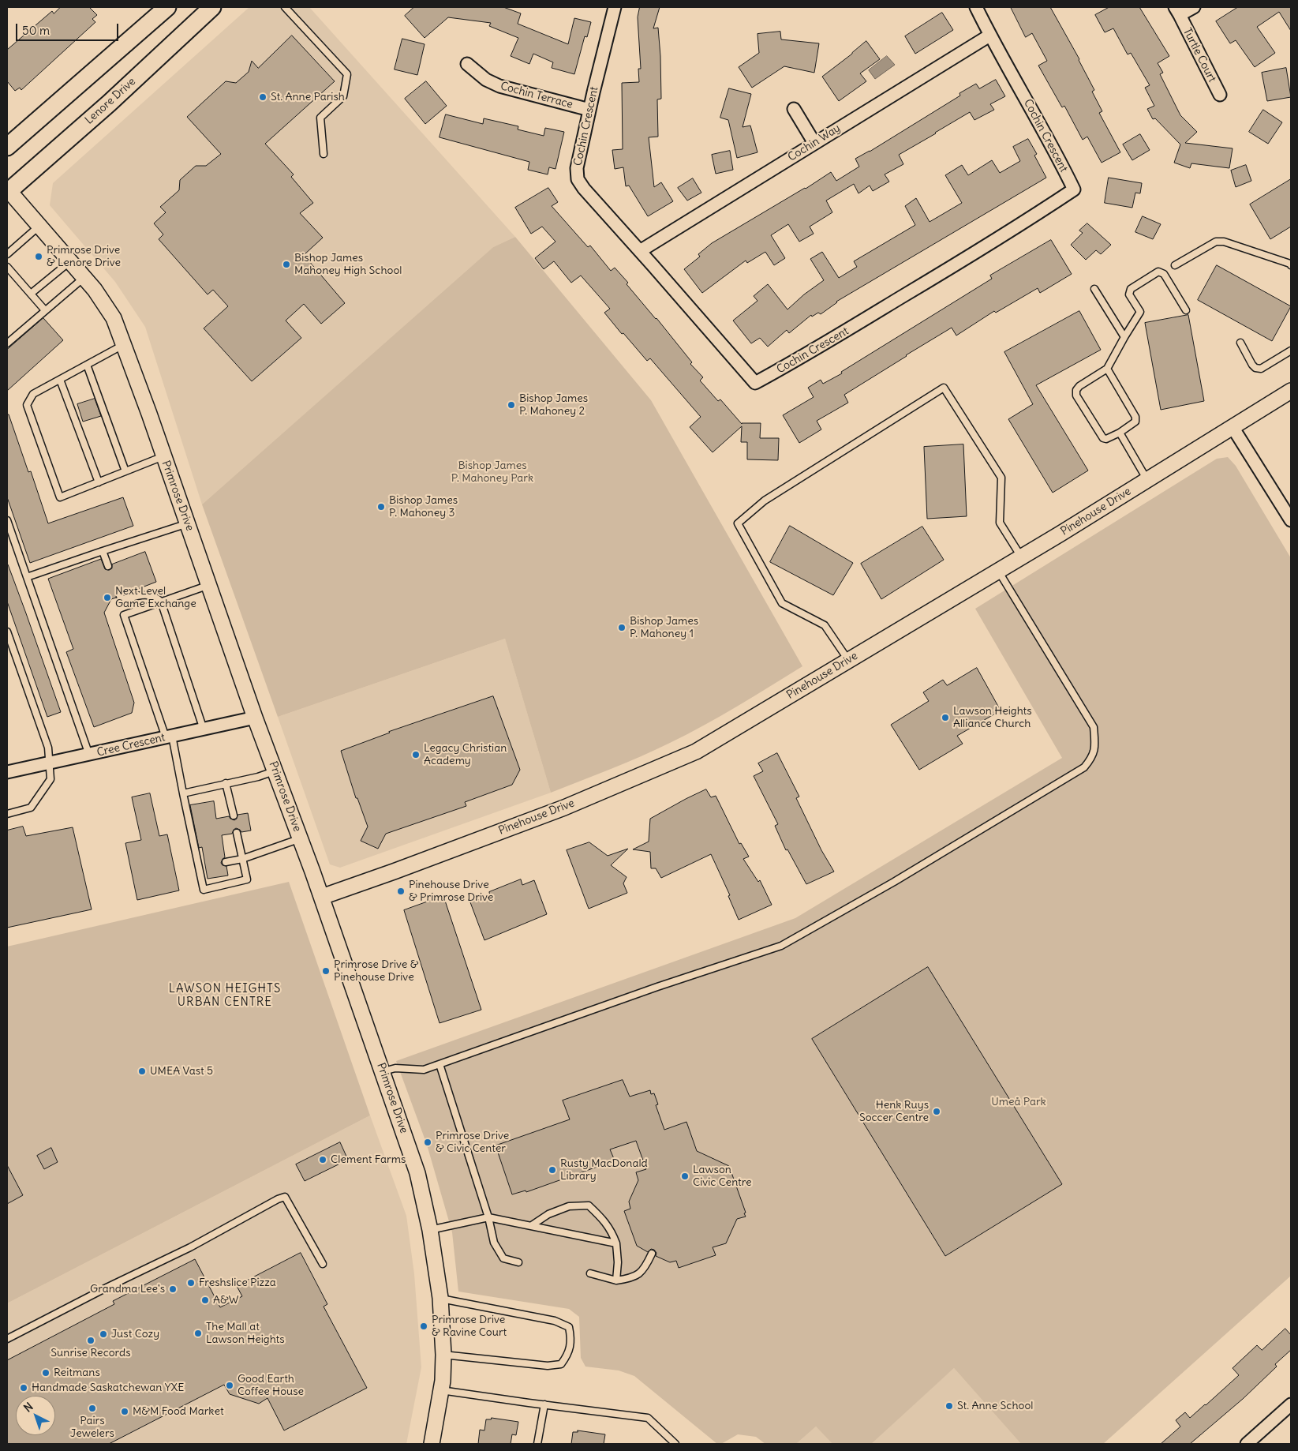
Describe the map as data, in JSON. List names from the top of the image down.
{
  "streets": {
    "main road": ["Lenore Drive"],
    "street": [
      "Turtle Court",
      "Cochin Terrace",
      "Cochin Crescent",
      "Cochin Way",
      "Primrose Drive",
      "Pinehouse Drive",
      "Cree Crescent"
    ]
  },
  "crossings": [
    ["Cochin Terrace", "Cochin Crescent"],
    ["Lenore Drive", "Primrose Drive"],
    ["Cochin Crescent", "Cochin Way"],
    ["Primrose Drive", "Pinehouse Drive"],
    ["Primrose Drive", "Cree Crescent"]
  ],
  "districts": ["LAWSON HEIGHTS URBAN CENTRE"],
  "parks": ["Bishop James P. Mahoney Park", "Umeå Park"],
  "places": [
    "St. Anne Parish",
    "Primrose Drive & Lenore Drive",
    "Bishop James Mahoney High School",
    "Bishop James P. Mahoney 2",
    "Bishop James P. Mahoney 3",
    "Next Level Game Exchange",
    "Bishop James P. Mahoney 1",
    "Lawson Heights Alliance Church",
    "Legacy Christian Academy",
    "Pinehouse Drive & Primrose Drive",
    "Primrose Drive & Pinehouse Drive",
    "UMEA Vast 5",
    "Henk Ruys Soccer Centre",
    "Primrose Drive & Civic Center",
    "Clement Farms",
    "Rusty MacDonald Library",
    "Lawson Civic Centre",
    "Freshslice Pizza",
    "Grandma Lee's",
    "A&W",
    "Primrose Drive & Ravine Court",
    "The Mall at Lawson Heights",
    "Just Cozy",
    "Sunrise Records",
    "Reitmans",
    "Good Earth Coffee House",
    "Handmade Saskatchewan YXE",
    "St. Anne School",
    "Pairs Jewelers",
    "M&M Food Market"
  ],
  "scale_bar": "50 m",
  "north": "top left"
}
